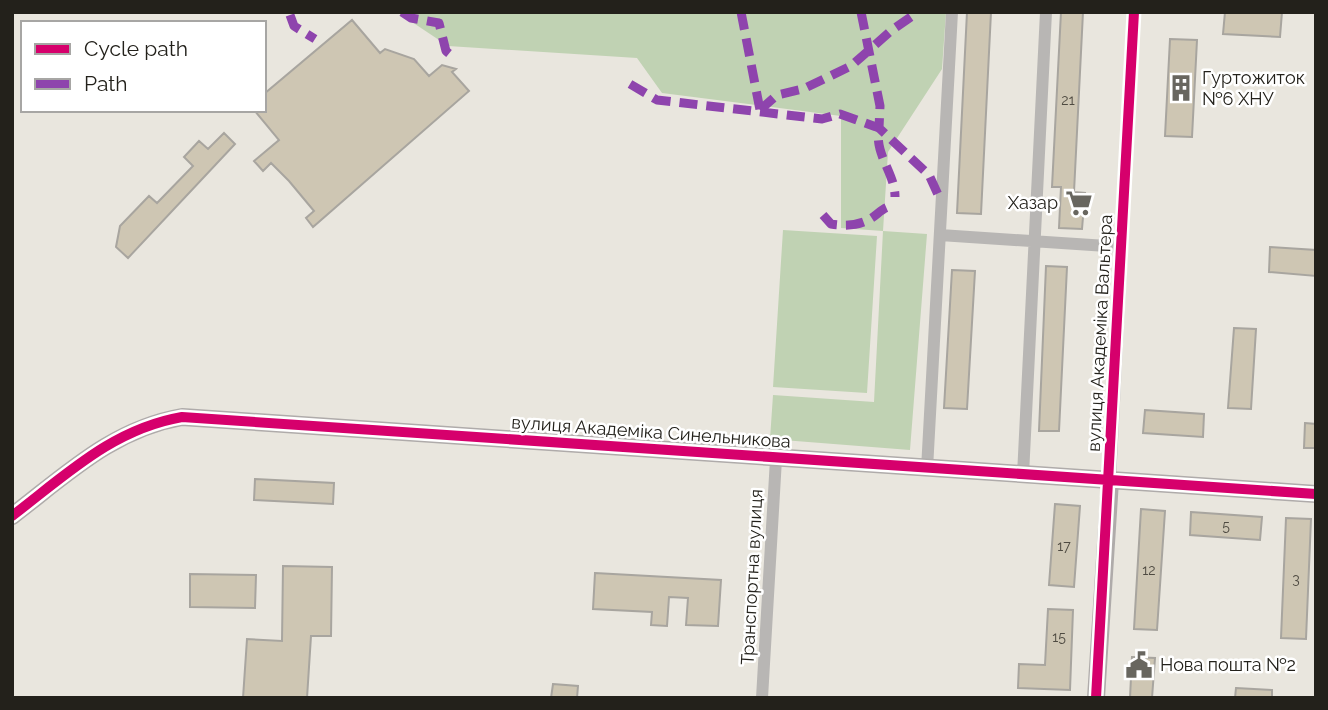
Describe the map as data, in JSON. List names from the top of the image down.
{
  "streets": {
    "street": ["вулиця Академіка Вальтера", "вулиця Академіка Синельникова", "Транспортна вулиця"]
  },
  "crossings": [
    ["вулиця Академіка Вальтера", "вулиця Академіка Синельникова"],
    ["вулиця Академіка Синельникова", "Транспортна вулиця"]
  ],
  "places": {
    "building": ["Гуртожиток №6 ХНУ"],
    "supermarket": ["Хазар"],
    "public building": ["Нова пошта №2"]
  },
  "house_numbers": [
    "21",
    "5",
    "17",
    "12",
    "3",
    "15"
  ],
  "legend": ["Cycle path", "Path"]
}
